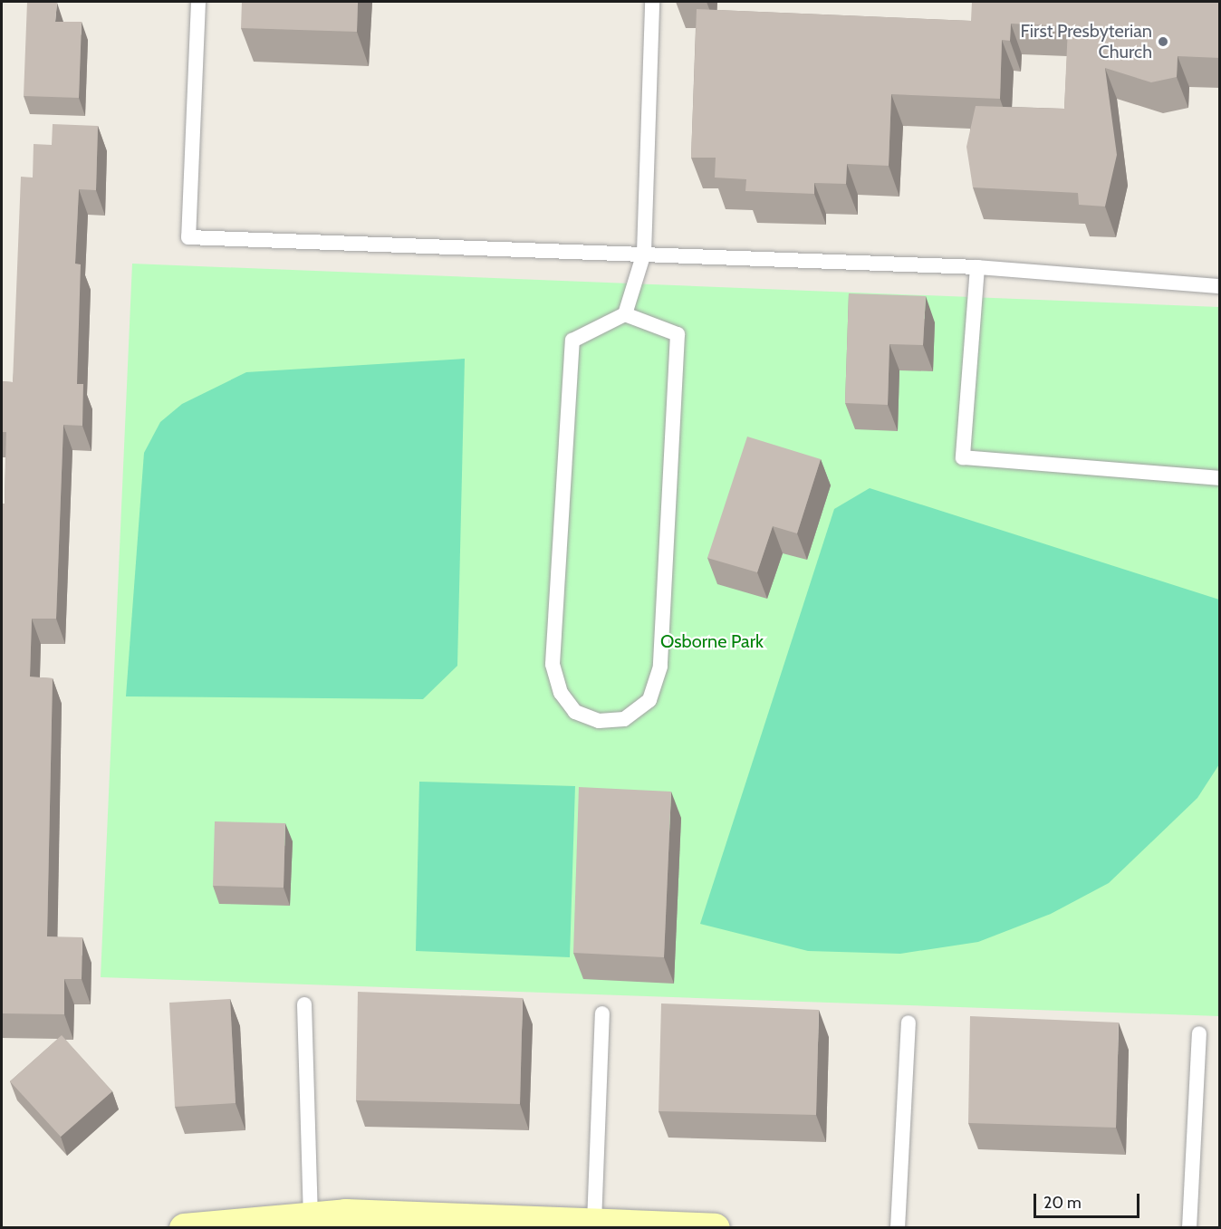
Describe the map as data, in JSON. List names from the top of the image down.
{
  "parks": ["Osborne Park"],
  "places": ["First Presbyterian Church"],
  "scale_bar": "20 m"
}
